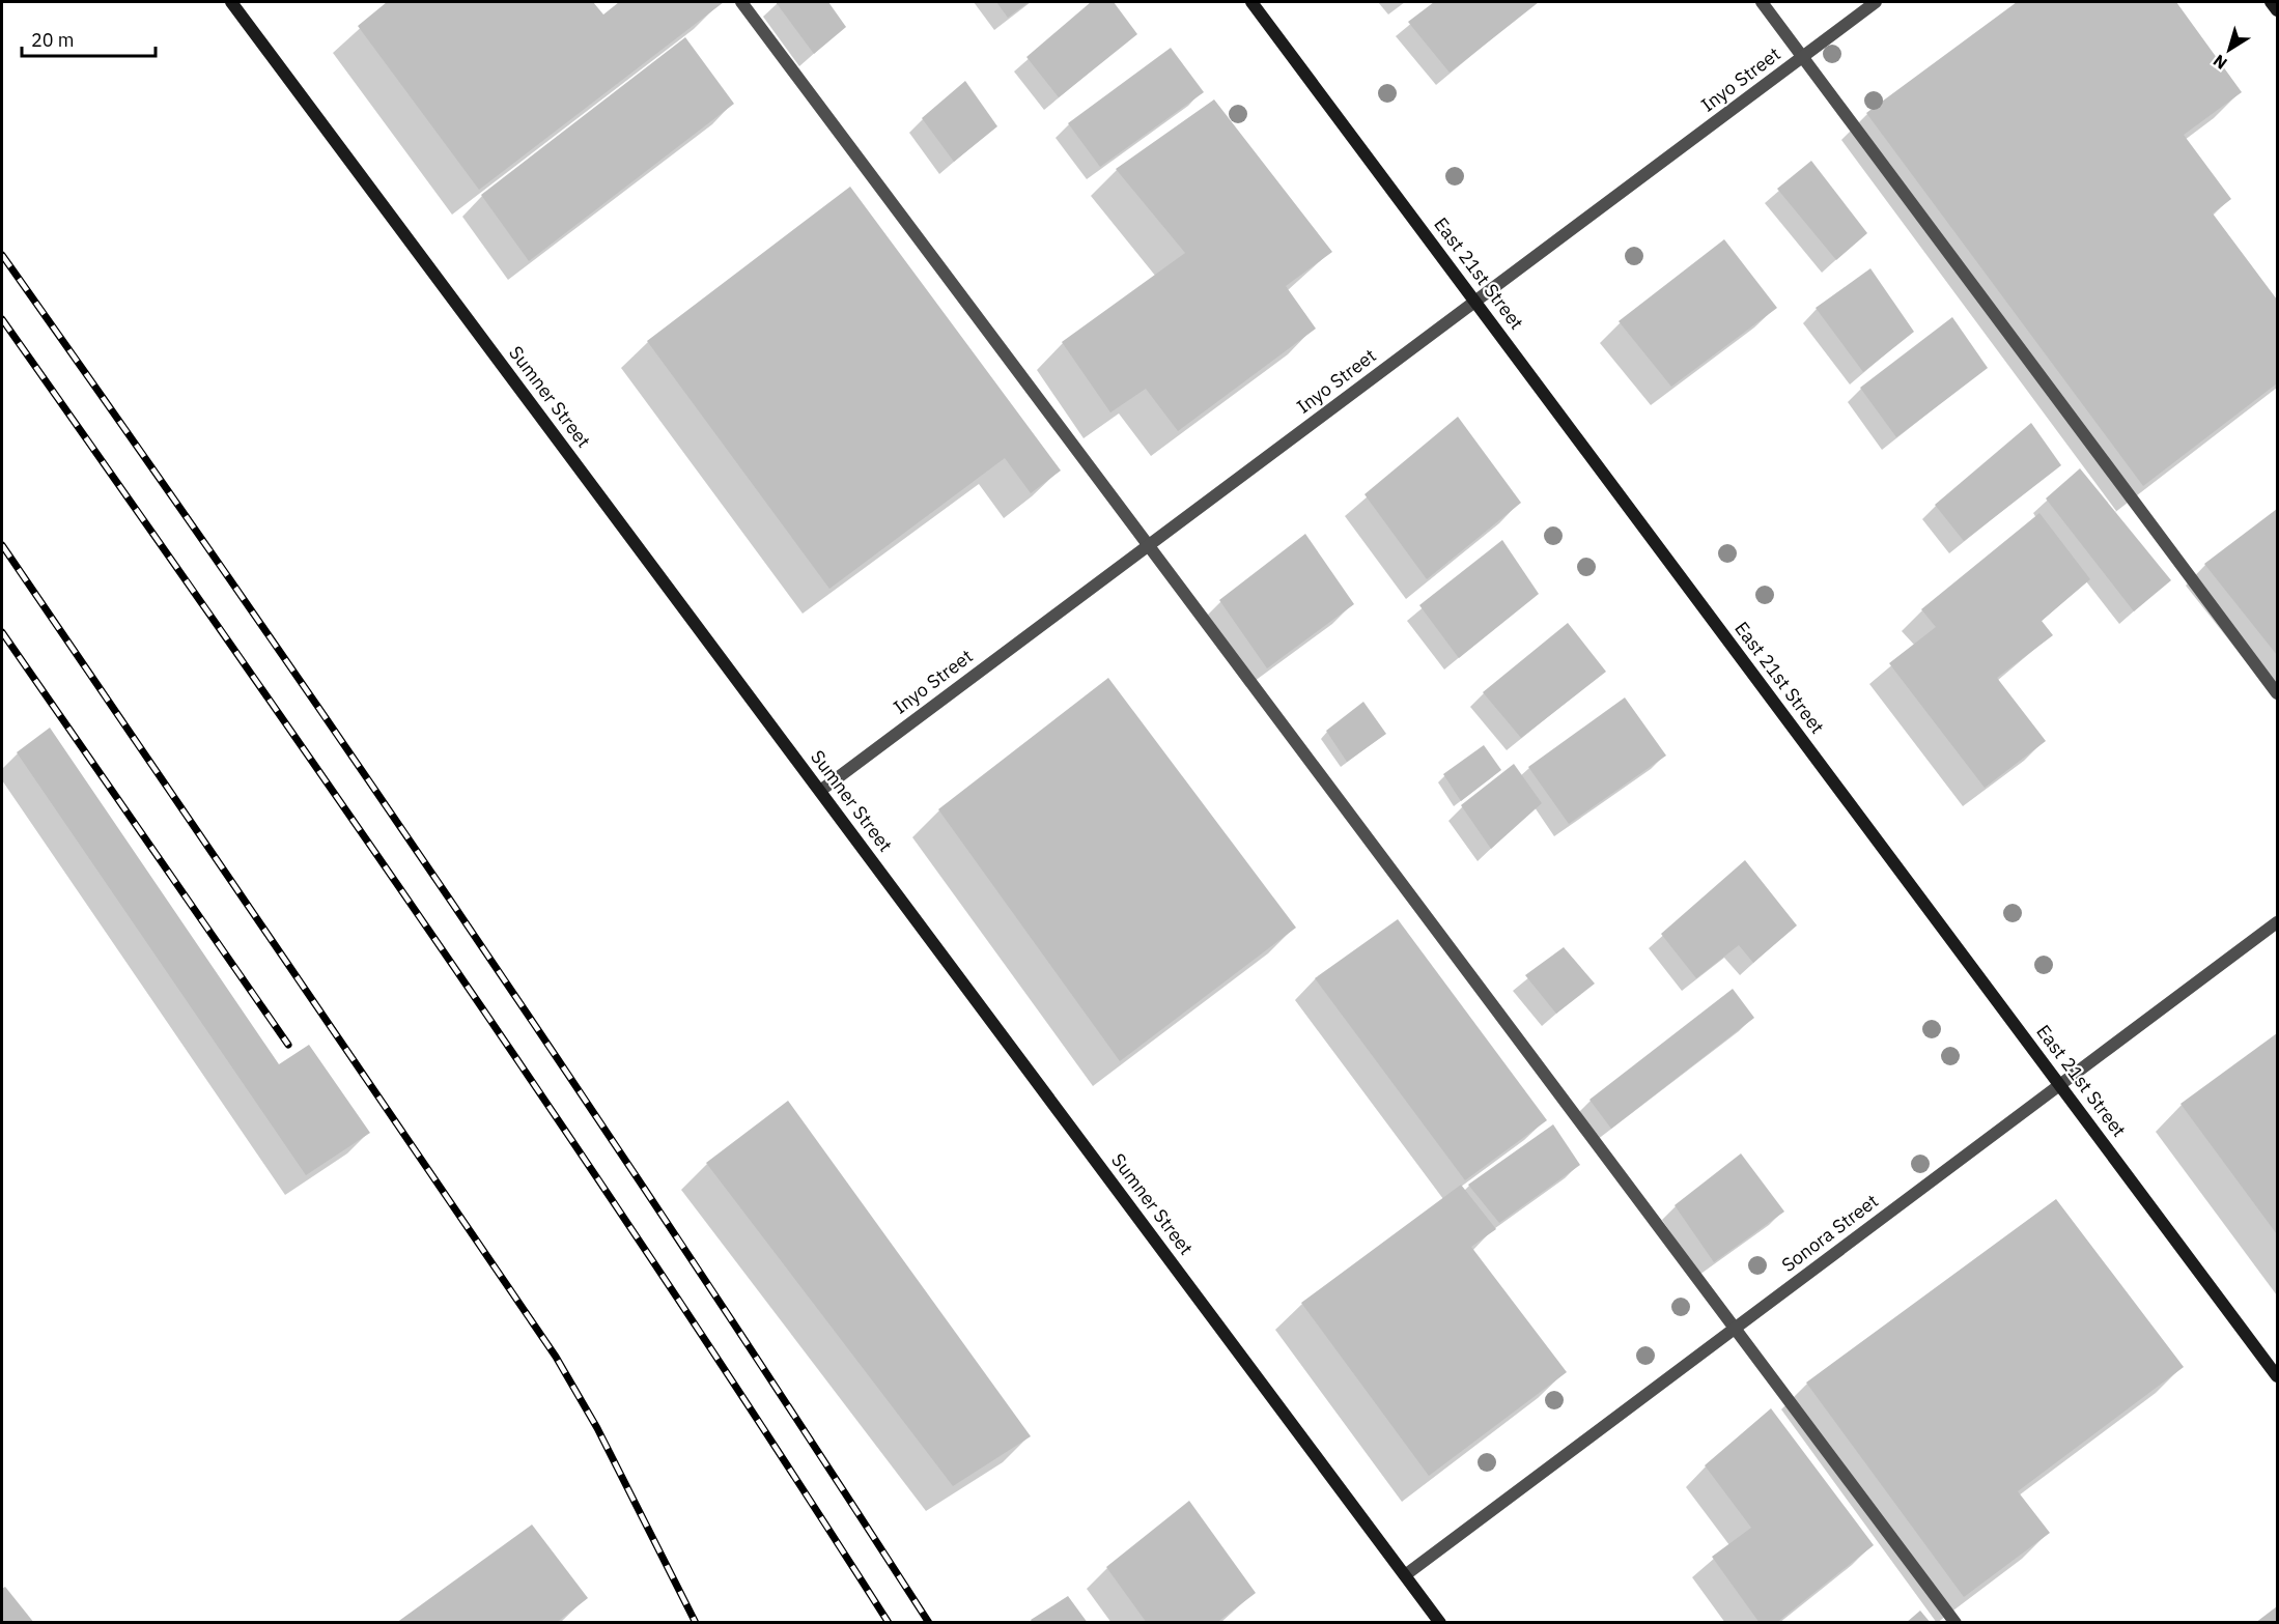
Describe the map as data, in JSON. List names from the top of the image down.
{
  "streets": {
    "street": [
      "Inyo Street",
      "East 21st Street",
      "Sumner Street",
      "Sonora Street"
    ]
  },
  "crossings": [
    ["Inyo Street", "East 21st Street"],
    ["Inyo Street", "Sumner Street"],
    ["East 21st Street", "Sonora Street"],
    ["Sumner Street", "Sonora Street"]
  ],
  "scale_bar": "20 m",
  "north": "bottom left"
}
